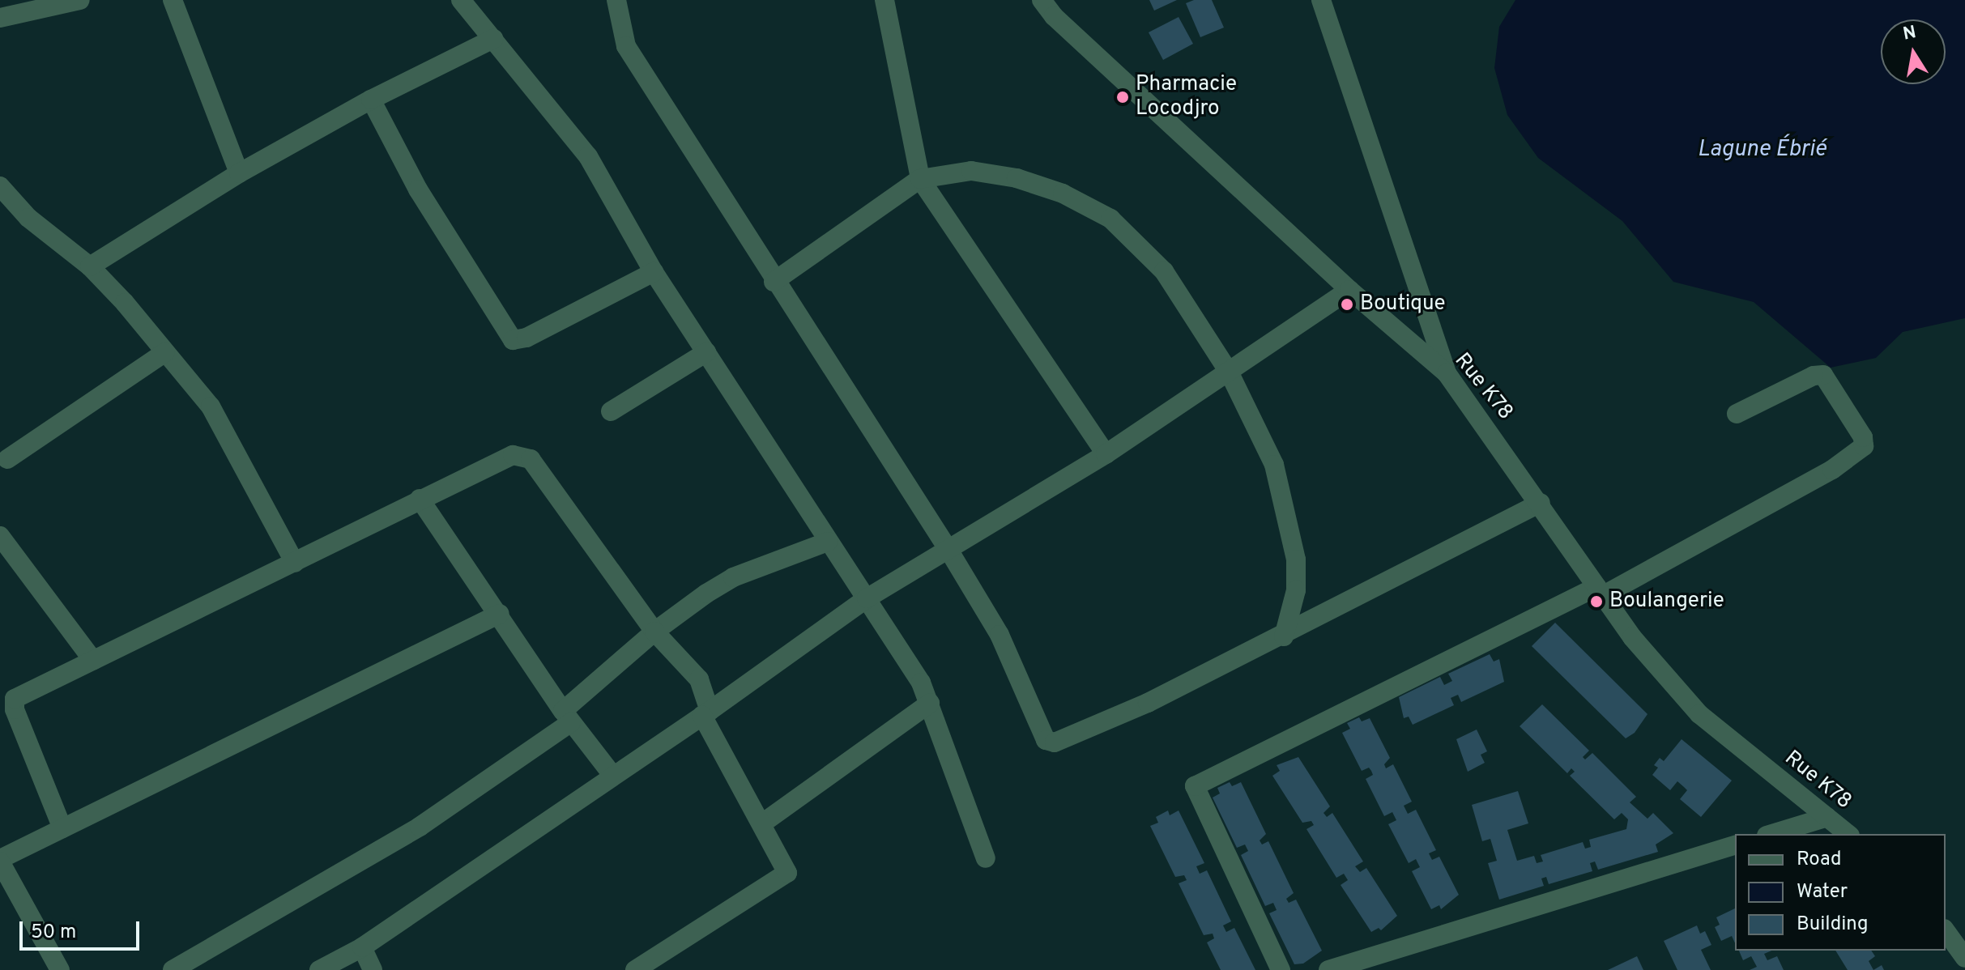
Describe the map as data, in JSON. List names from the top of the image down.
{
  "streets": {
    "street": ["Rue K78"]
  },
  "water": ["Lagune Ébrié"],
  "places": ["Pharmacie Locodjro", "Boutique", "Boulangerie"],
  "legend": ["Road", "Water", "Building"],
  "scale_bar": "50 m",
  "north": "top"
}
